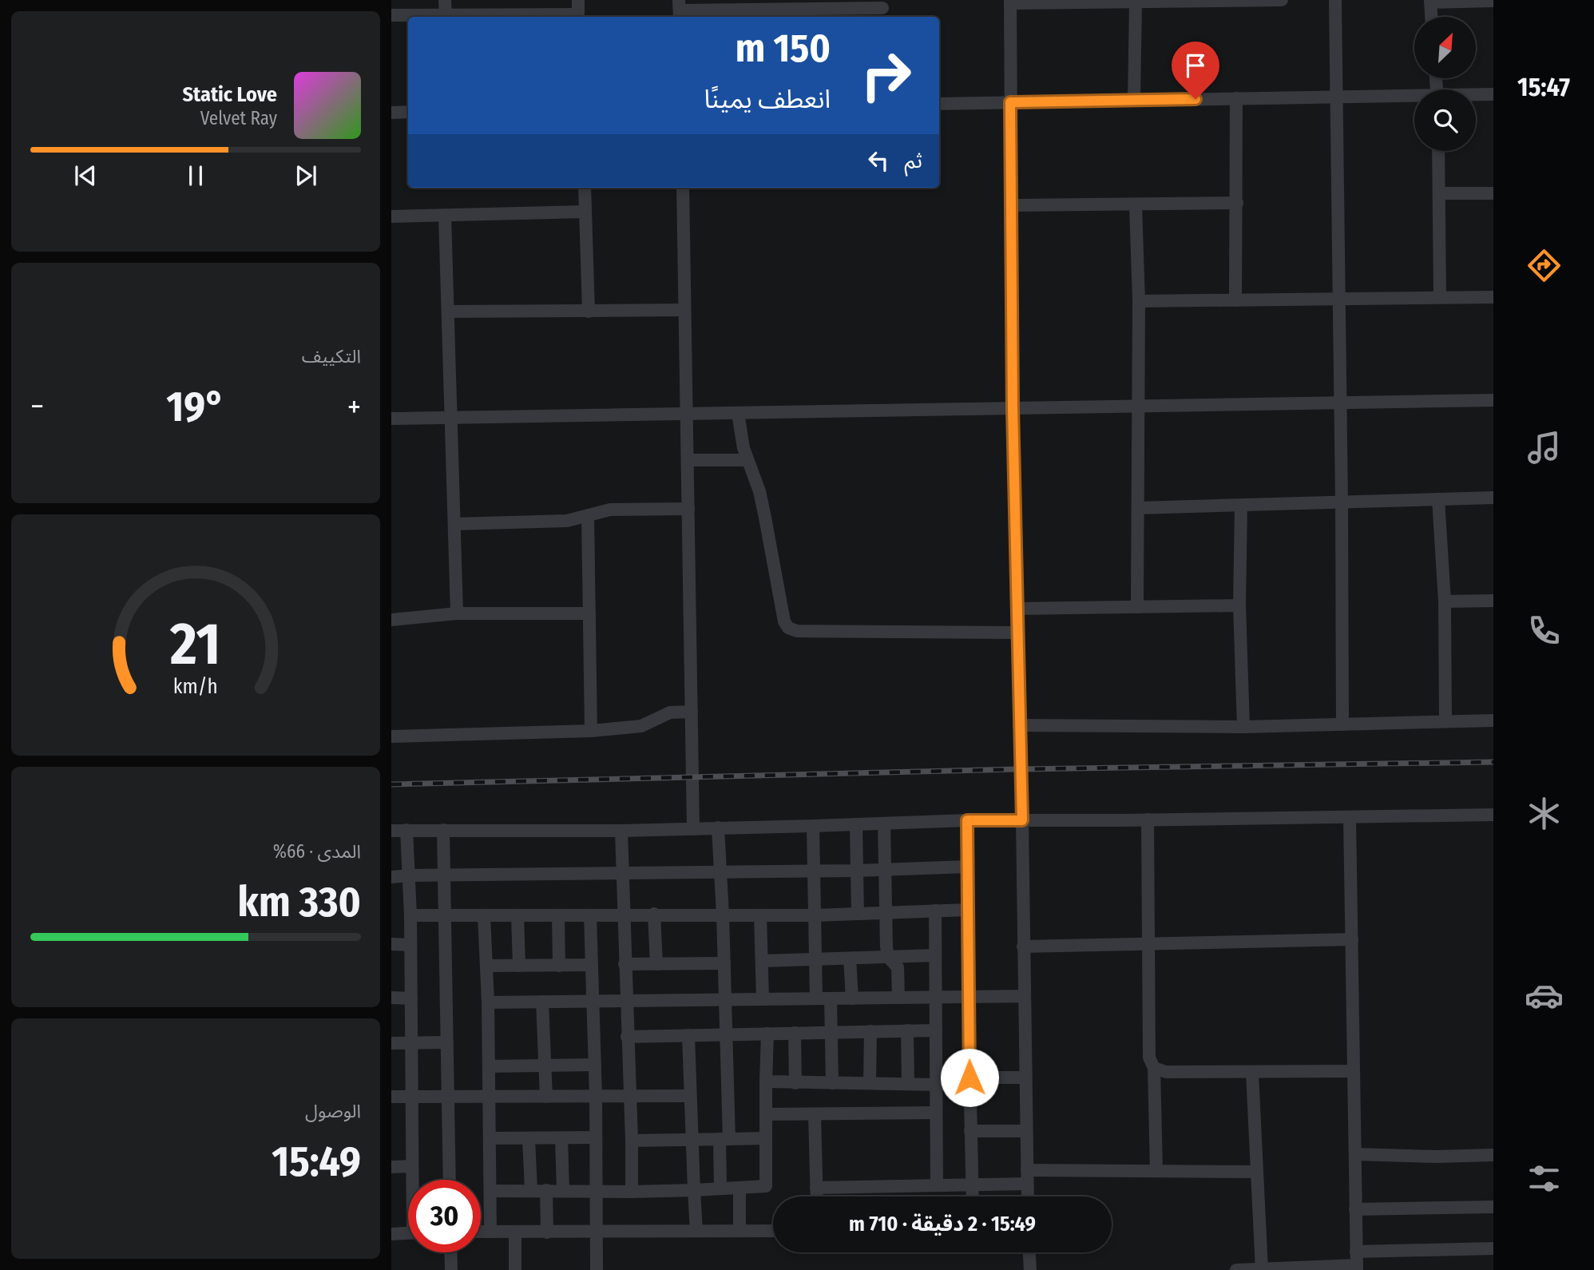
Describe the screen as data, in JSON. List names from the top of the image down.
{
  "north": "top right",
  "page": {
    "tabs": "15:47",
    "turn": ["150 m", "انعطف يمينًا"],
    "song": ["Static Love", "Velvet Ray"],
    "then": "ثم",
    "tile": [
      "التكييف",
      ["المدى · 66%", "330 km"],
      ["الوصول", "15:49"]
    ],
    "heat": ["−", "19°", "+"],
    "limit": "30",
    "trip": "15:49 · 2 دقيقة · 710 m",
    "gauge": ["21", "km/h"]
  }
}
